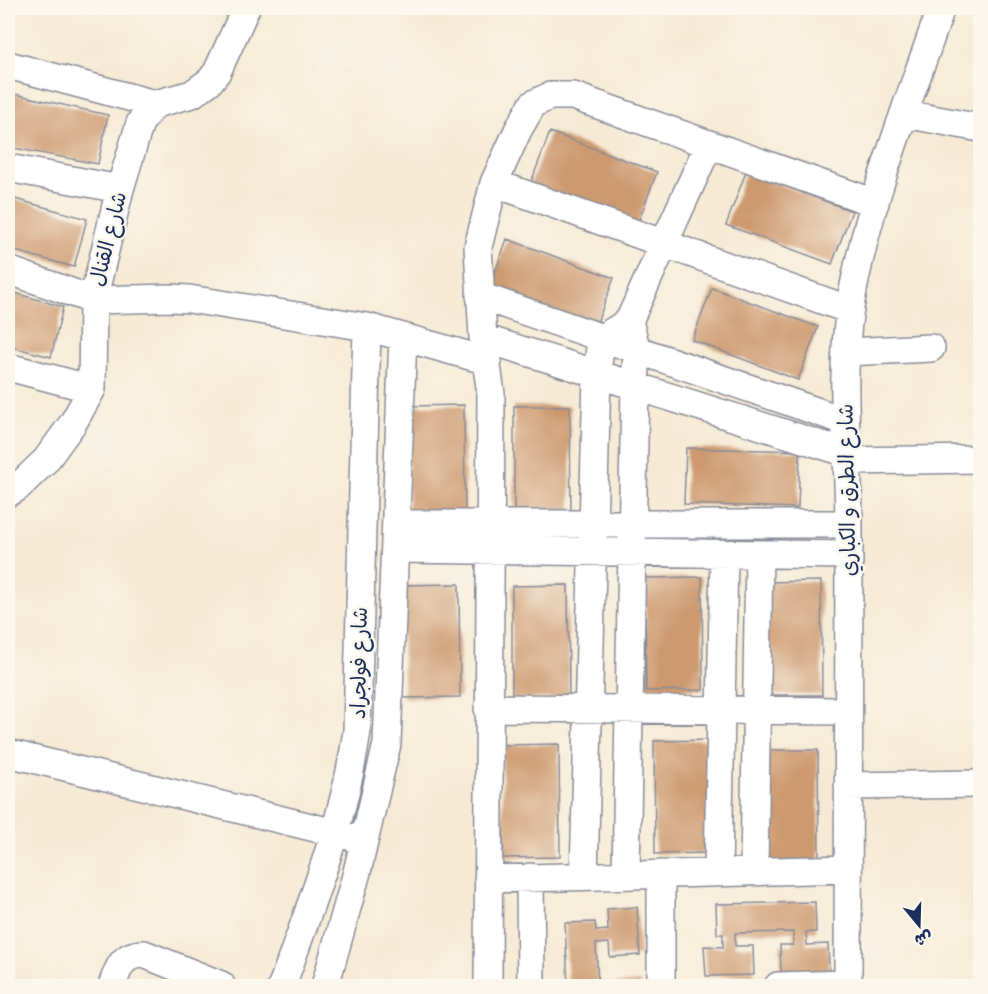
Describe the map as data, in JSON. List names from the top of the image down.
{
  "streets": {
    "street": ["شارع القنال", "شارع الطرق و الكباري", "شارع فولجراد"]
  },
  "north": "bottom"
}
